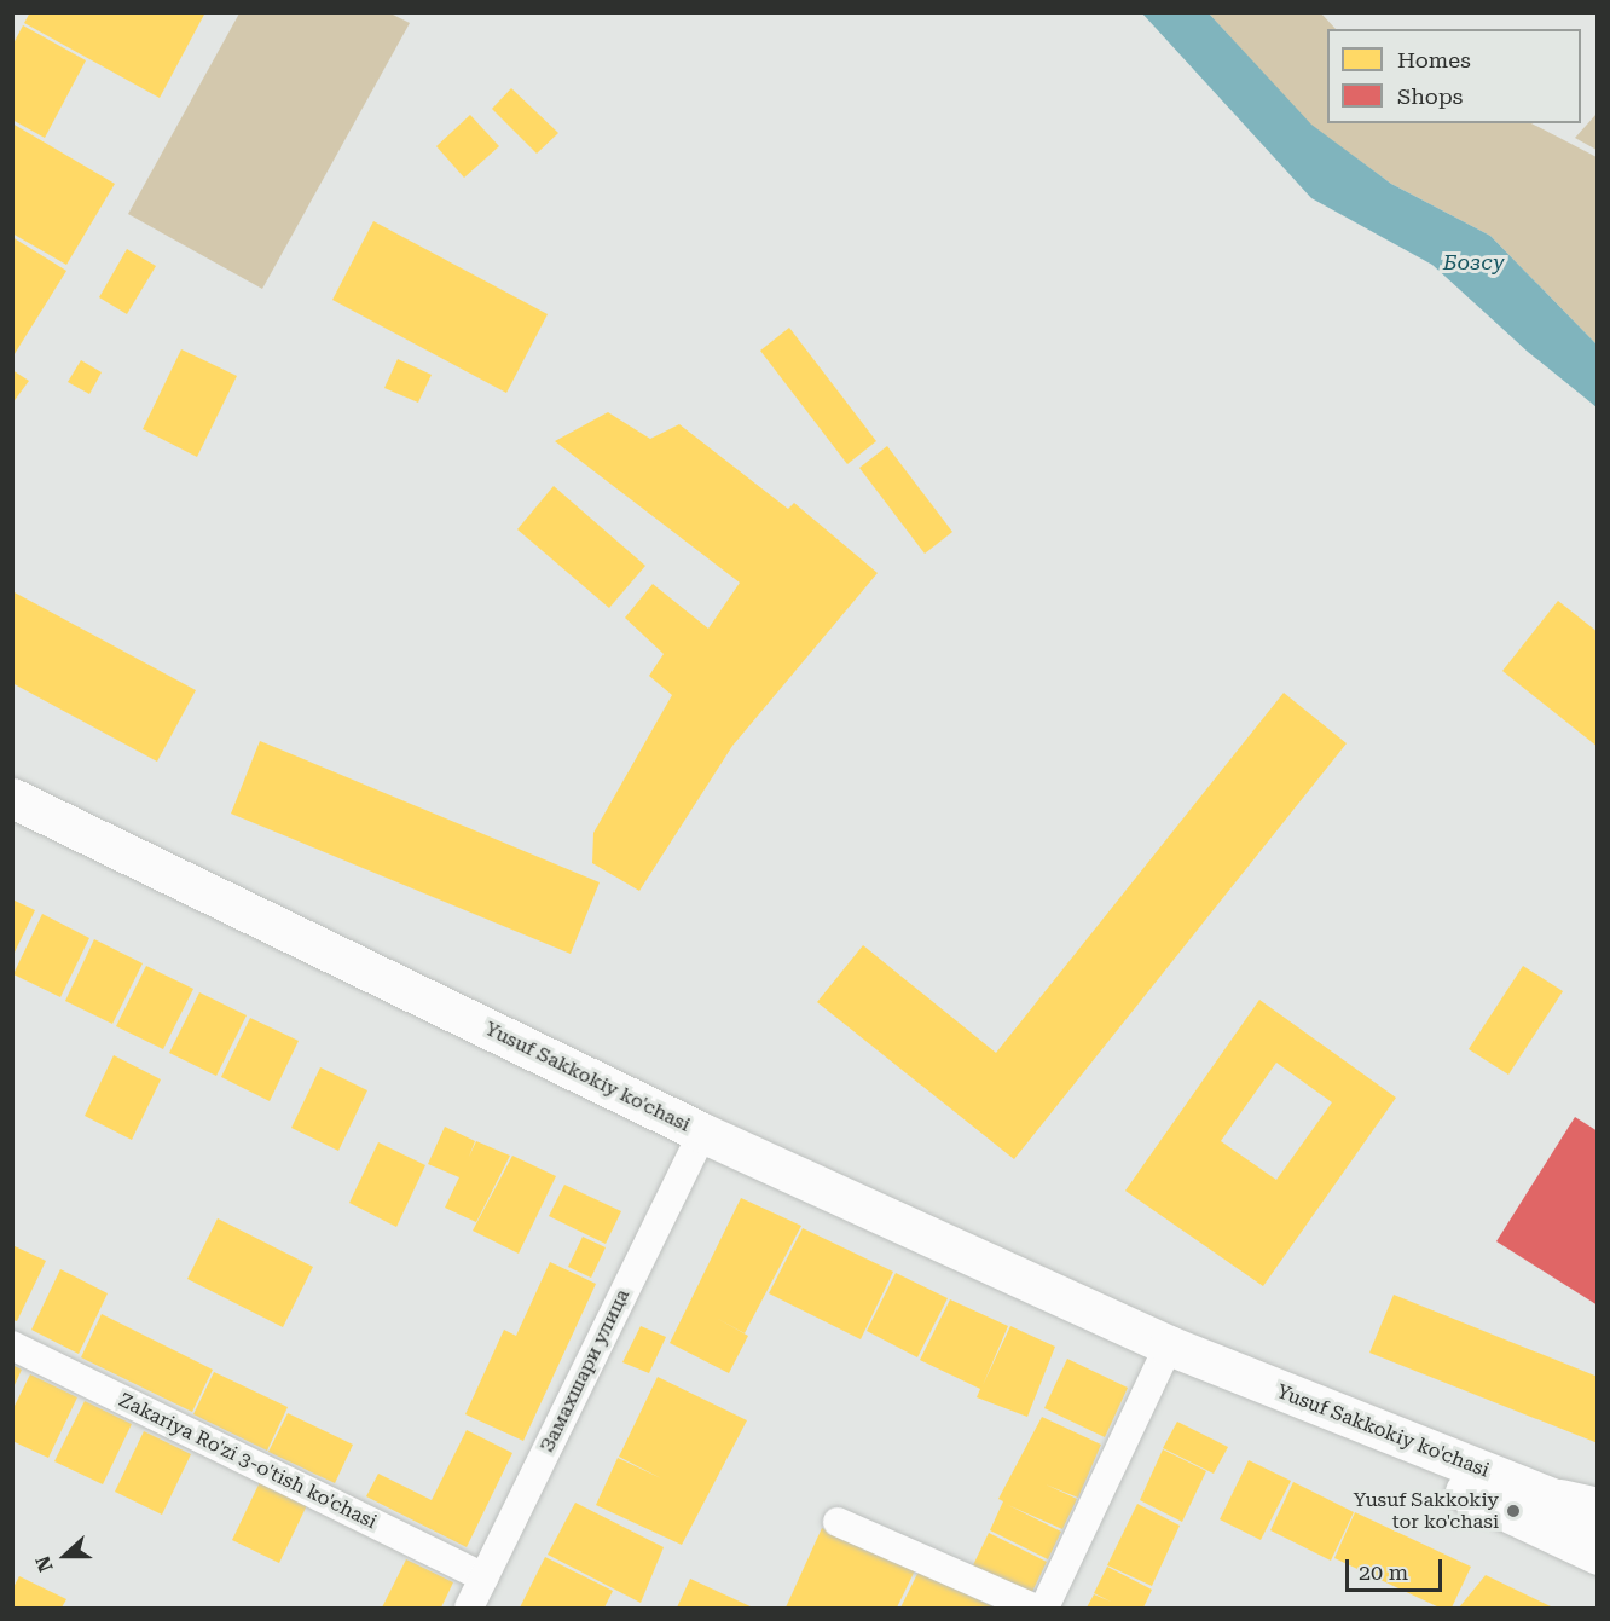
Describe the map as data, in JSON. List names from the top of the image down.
{
  "streets": {
    "main road": ["Yusuf Sakkokiy ko'chasi"],
    "street": ["Замахшари улица", "Zakariya Ro'zi 3-o'tish ko'chasi"]
  },
  "crossings": [
    ["Yusuf Sakkokiy ko'chasi", "Замахшари улица"],
    ["Замахшари улица", "Zakariya Ro'zi 3-o'tish ko'chasi"]
  ],
  "water": ["Бозсу"],
  "places": ["Yusuf Sakkokiy tor ko'chasi"],
  "legend": ["Homes", "Shops"],
  "scale_bar": "20 m",
  "north": "left"
}
